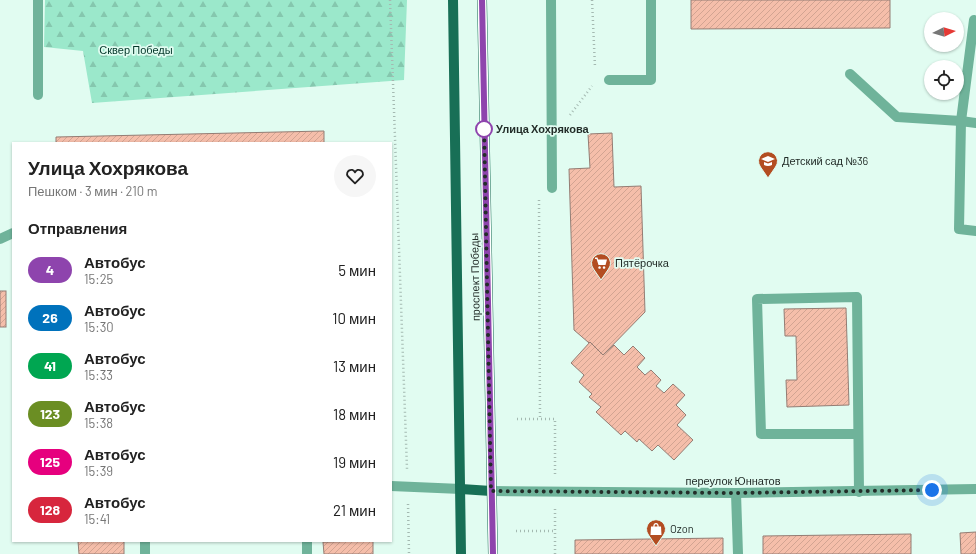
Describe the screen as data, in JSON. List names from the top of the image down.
{
  "streets": {
    "main road": ["проспект Победы"],
    "street": ["переулок Юннатов"]
  },
  "crossings": [
    ["проспект Победы", "переулок Юннатов"]
  ],
  "parks": ["Сквер Победы"],
  "places": {
    "other": ["Улица Хохрякова"],
    "school or university": ["Детский сад №36"],
    "supermarket": ["Пятёрочка"],
    "shop": ["Ozon"]
  },
  "lines": ["bus line 4"],
  "north": "right",
  "page": {
    "heading": [
      ["Улица Хохрякова", "Пешком · 3 мин · 210 m"],
      "Отправления"
    ],
    "list": [
      {
        "mark": "4",
        "name": "Автобус",
        "note": "15:25",
        "value": "5 мин"
      },
      {
        "mark": "26",
        "name": "Автобус",
        "note": "15:30",
        "value": "10 мин"
      },
      {
        "mark": "41",
        "name": "Автобус",
        "note": "15:33",
        "value": "13 мин"
      },
      {
        "mark": "123",
        "name": "Автобус",
        "note": "15:38",
        "value": "18 мин"
      },
      {
        "mark": "125",
        "name": "Автобус",
        "note": "15:39",
        "value": "19 мин"
      },
      {
        "mark": "128",
        "name": "Автобус",
        "note": "15:41",
        "value": "21 мин"
      }
    ]
  }
}
